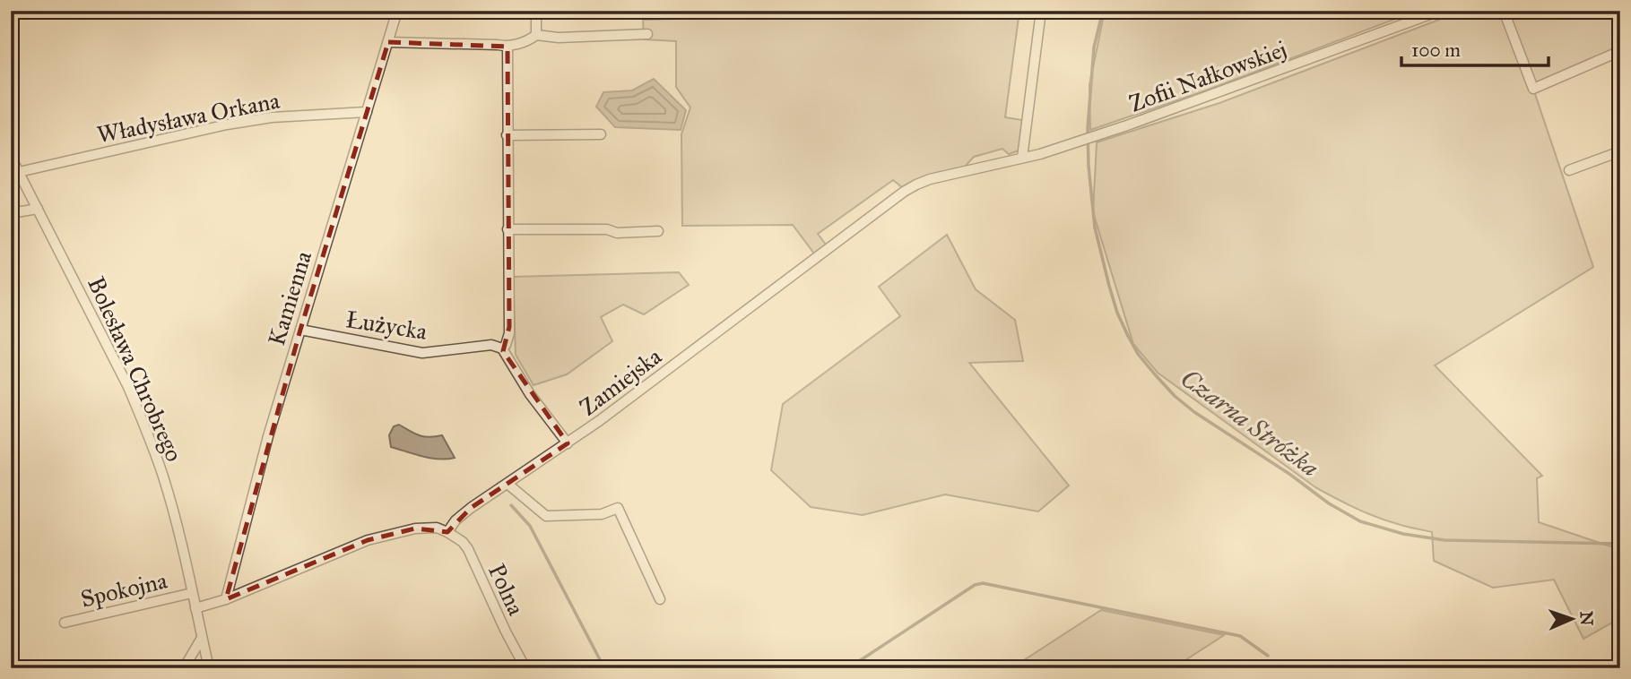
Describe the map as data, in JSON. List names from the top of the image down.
{
  "streets": {
    "street": [
      "Zofii Nałkowskiej",
      "Władysława Orkana",
      "Kamienna",
      "Łużycka",
      "Bolesława Chrobrego",
      "Zamiejska",
      "Spokojna",
      "Polna"
    ]
  },
  "crossings": [
    ["Zofii Nałkowskiej", "Zamiejska"],
    ["Władysława Orkana", "Kamienna"],
    ["Władysława Orkana", "Bolesława Chrobrego"],
    ["Kamienna", "Łużycka"],
    ["Bolesława Chrobrego", "Spokojna"],
    ["Zamiejska", "Polna"]
  ],
  "water": ["Czarna Stróżka"],
  "scale_bar": "100 m",
  "north": "right"
}
